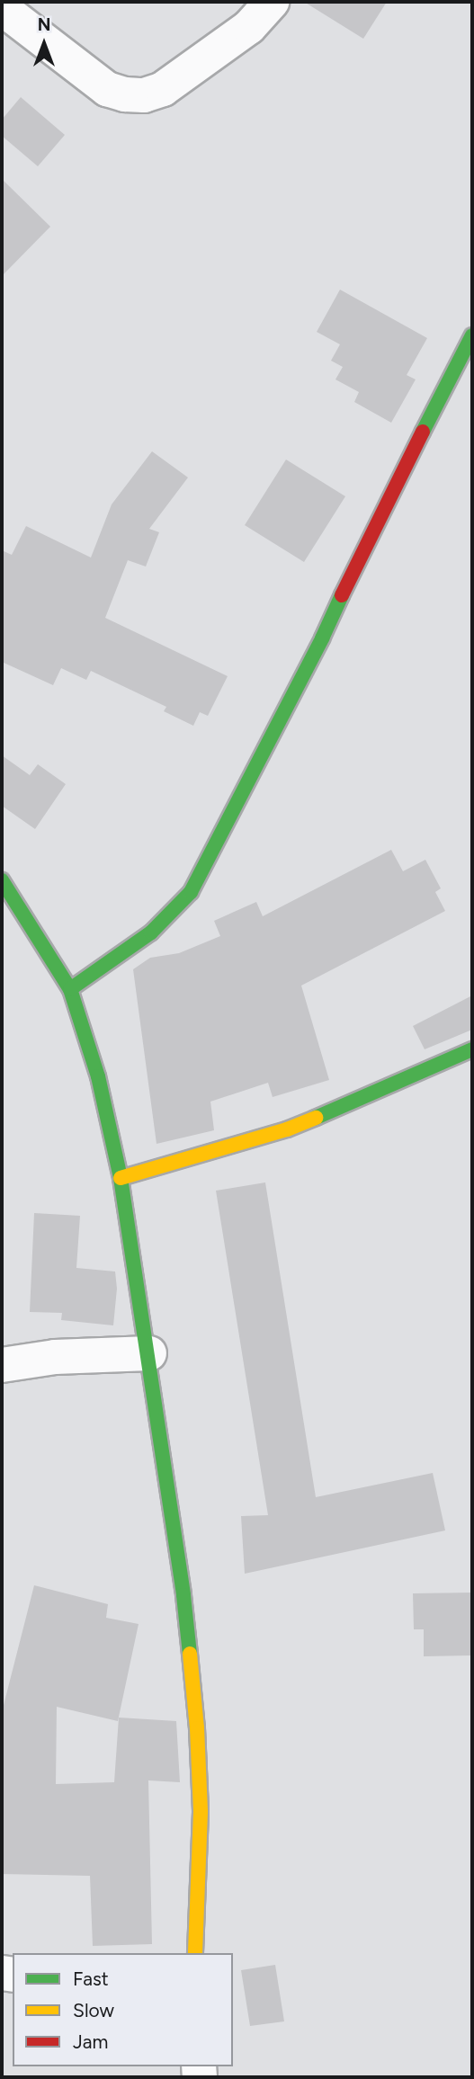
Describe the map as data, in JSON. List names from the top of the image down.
{
  "legend": ["Fast", "Slow", "Jam"],
  "north": "top"
}
